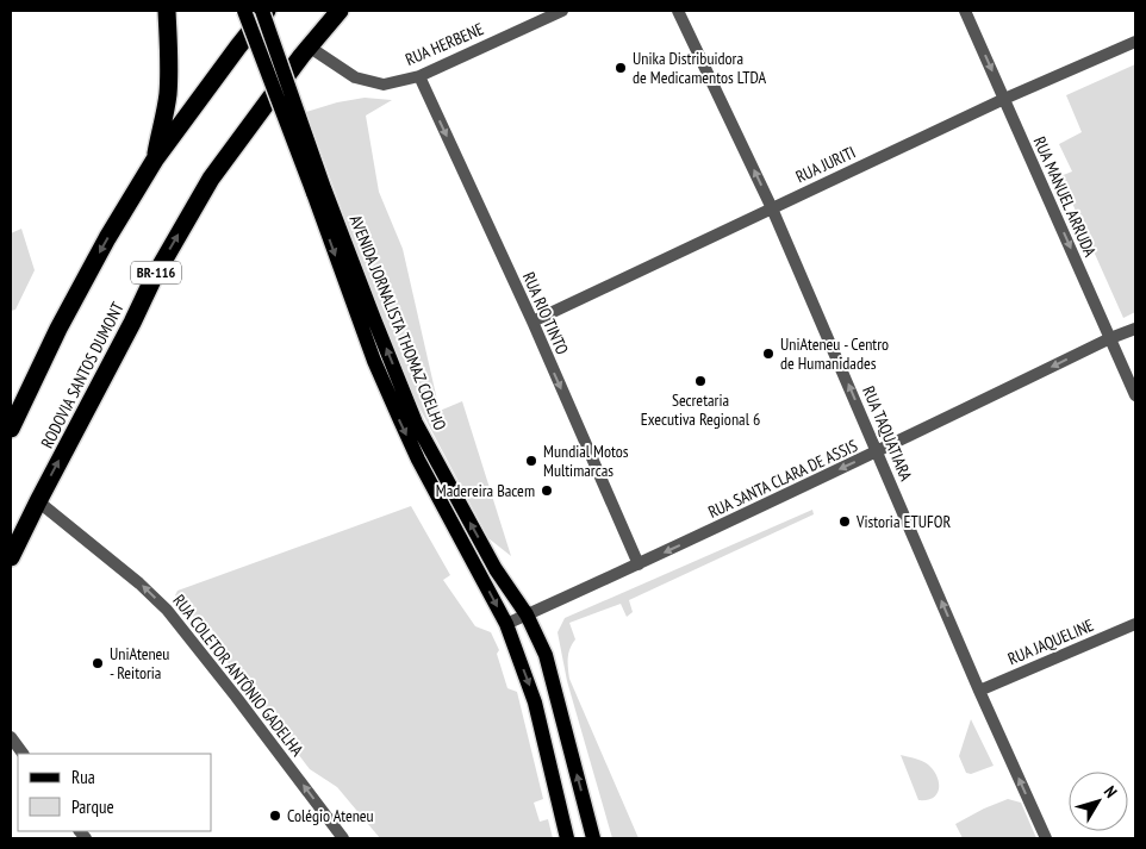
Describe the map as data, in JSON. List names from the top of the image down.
{
  "streets": {
    "highway": ["BR-116", "RODOVIA SANTOS DUMONT"],
    "main road": ["AVENIDA JORNALISTA THOMAZ COELHO"],
    "street": [
      "RUA HERBENE",
      "RUA JURITI",
      "RUA MANUEL ARRUDA",
      "RUA RIO TINTO",
      "RUA TAQUATIARA",
      "RUA SANTA CLARA DE ASSIS",
      "RUA JAQUELINE",
      "RUA COLETOR ANTÔNIO GADELHA"
    ]
  },
  "crossings": [
    ["RUA HERBENE", "RUA RIO TINTO"],
    ["RUA HERBENE", "RODOVIA SANTOS DUMONT"],
    ["RUA JURITI", "RUA MANUEL ARRUDA"],
    ["RUA JURITI", "RUA RIO TINTO"],
    ["RUA JURITI", "RUA TAQUATIARA"],
    ["RUA MANUEL ARRUDA", "RUA SANTA CLARA DE ASSIS"],
    ["RUA RIO TINTO", "RUA SANTA CLARA DE ASSIS"],
    ["AVENIDA JORNALISTA THOMAZ COELHO", "RUA SANTA CLARA DE ASSIS"],
    ["RODOVIA SANTOS DUMONT", "RUA COLETOR ANTÔNIO GADELHA"],
    ["RUA TAQUATIARA", "RUA SANTA CLARA DE ASSIS"],
    ["RUA TAQUATIARA", "RUA JAQUELINE"]
  ],
  "one_way": [
    "RUA MANUEL ARRUDA",
    "RUA RIO TINTO",
    "RUA TAQUATIARA",
    "RUA SANTA CLARA DE ASSIS",
    "RUA COLETOR ANTÔNIO GADELHA"
  ],
  "places": [
    "Unika Distribuidora de Medicamentos LTDA",
    "UniAteneu - Centro de Humanidades",
    "Secretaria Executiva Regional 6",
    "Mundial Motos Multimarcas",
    "Madereira Bacem",
    "Vistoria ETUFOR",
    "UniAteneu - Reitoria",
    "Colégio Ateneu"
  ],
  "legend": ["Rua", "Parque"],
  "north": "top right"
}
